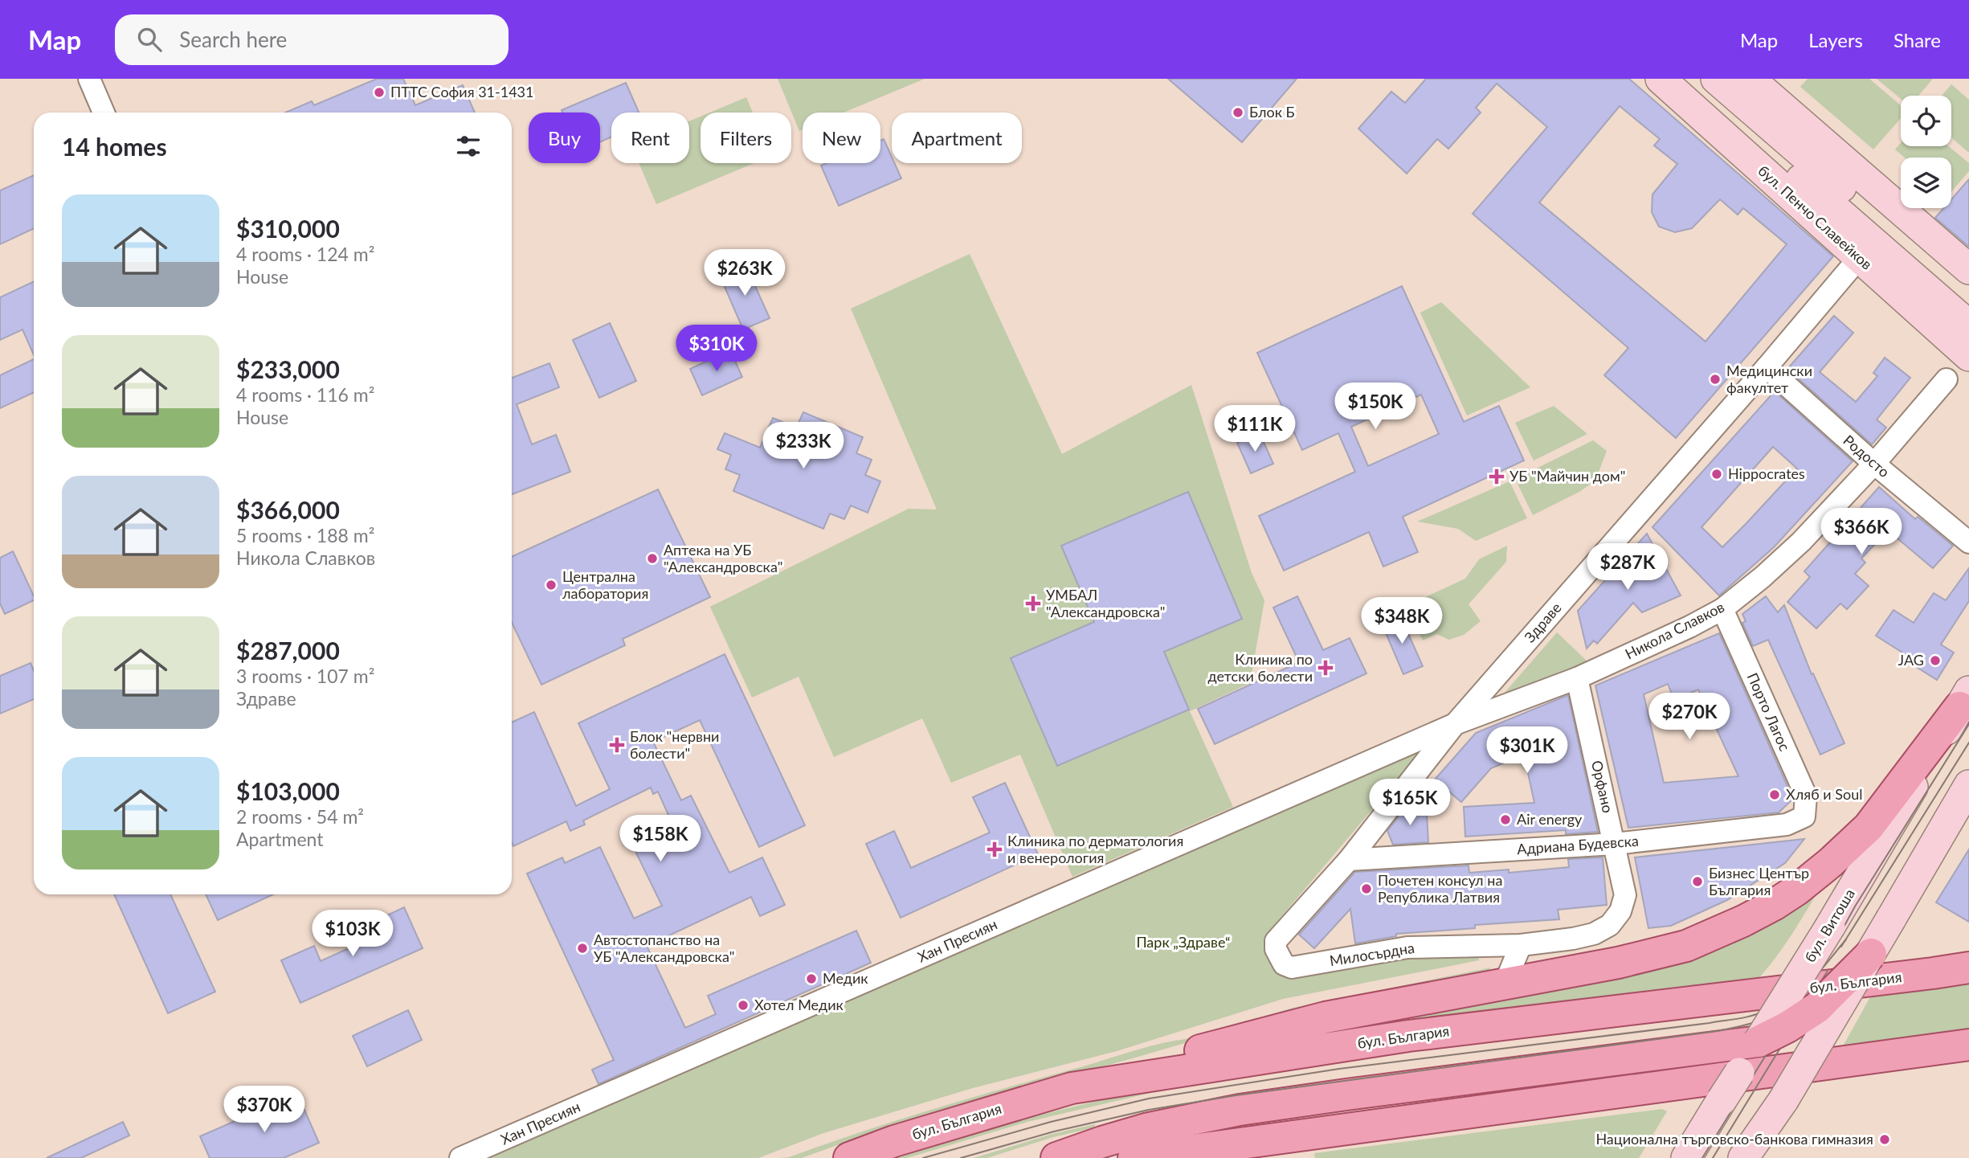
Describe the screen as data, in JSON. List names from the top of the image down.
{
  "streets": {
    "main road": ["бул. Пенчо Славейков", "бул. Витоша", "бул. България"],
    "street": [
      "Родосто",
      "Здраве",
      "Никола Славков",
      "Порто Лагос",
      "Орфано",
      "Адриана Будевска",
      "Хан Пресиян",
      "Милосърдна"
    ]
  },
  "crossings": [
    ["бул. Пенчо Славейков", "Здраве"],
    ["Родосто", "Здраве"],
    ["Родосто", "Никола Славков"],
    ["Здраве", "Никола Славков"],
    ["Здраве", "Адриана Будевска"],
    ["Здраве", "Хан Пресиян"],
    ["Здраве", "Милосърдна"],
    ["Никола Славков", "Порто Лагос"],
    ["Никола Славков", "Орфано"],
    ["Никола Славков", "Хан Пресиян"],
    ["Порто Лагос", "Адриана Будевска"],
    ["Орфано", "Адриана Будевска"],
    ["Орфано", "Милосърдна"]
  ],
  "parks": ["Парк „Здраве“"],
  "places": {
    "other": [
      "ПТТС София 31-1431",
      "Блок Б",
      "Медицински факултет",
      "Hippocrates",
      "Аптека на УБ \"Александровска\"",
      "Централна лаборатория",
      "JAG",
      "Хляб и Soul",
      "Air energy",
      "Бизнес Център България",
      "Почетен консул на Република Латвия",
      "Автостопанство на УБ \"Александровска\"",
      "Медик",
      "Хотел Медик",
      "Национална търговско-банкова гимназия"
    ],
    "health": [
      "УБ \"Майчин дом\"",
      "УМБАЛ \"Александровска\"",
      "Клиника по детски болести",
      "Блок \"нервни болести\"",
      "Клиника по дерматология и венерология"
    ]
  },
  "page": {
    "header": "Map",
    "search": "Search here",
    "nav": ["Map", "Layers", "Share"],
    "chip": [
      "Buy",
      "Rent",
      "Filters",
      "New",
      "Apartment"
    ],
    "heading": "14 homes",
    "list": [
      {
        "name": "$310,000",
        "note": "4 rooms · 124 m² · House"
      },
      {
        "name": "$233,000",
        "note": "4 rooms · 116 m² · House"
      },
      {
        "name": "$366,000",
        "note": "5 rooms · 188 m² · Никола Славков"
      },
      {
        "name": "$287,000",
        "note": "3 rooms · 107 m² · Здраве"
      },
      {
        "name": "$103,000",
        "note": "2 rooms · 54 m² · Apartment"
      }
    ],
    "price": [
      "$263K",
      "$310K",
      "$150K",
      "$111K",
      "$233K",
      "$366K",
      "$287K",
      "$348K",
      "$270K",
      "$301K",
      "$165K",
      "$158K",
      "$103K",
      "$370K"
    ]
  }
}
